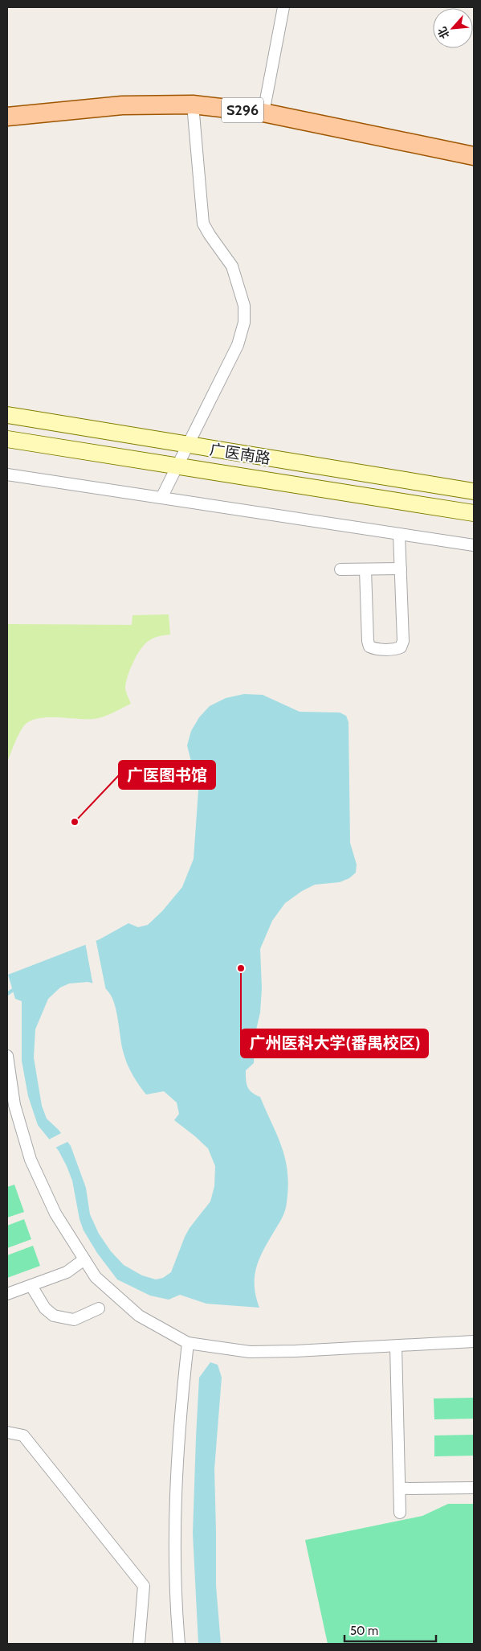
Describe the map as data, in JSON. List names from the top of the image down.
{
  "streets": {
    "main road": ["S296"],
    "street": ["广医南路"]
  },
  "places": ["广医图书馆", "广州医科大学(番禺校区)"],
  "scale_bar": "50 m",
  "north": "bottom left"
}
